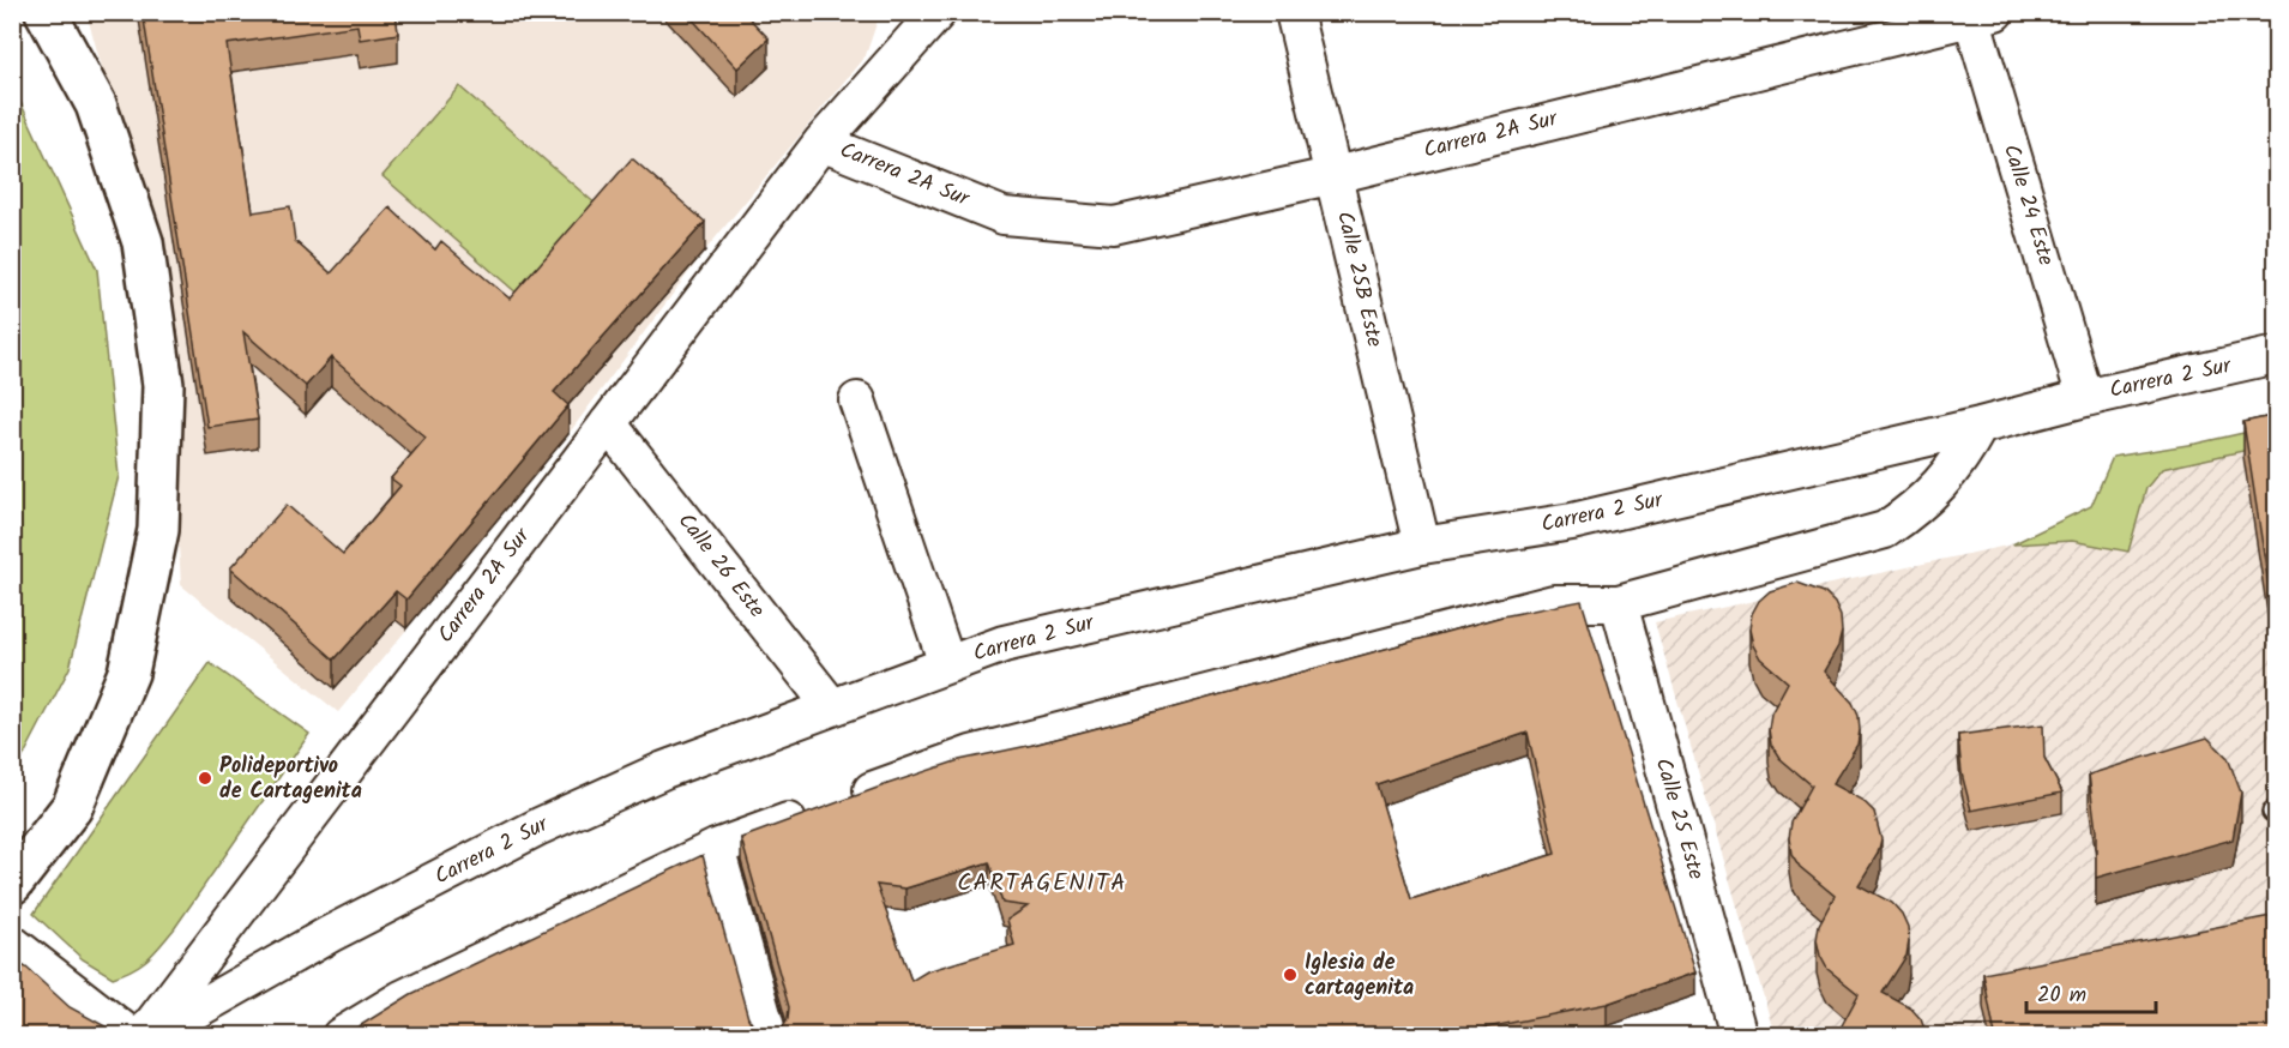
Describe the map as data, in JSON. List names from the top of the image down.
{
  "streets": {
    "street": [
      "Carrera 2A Sur",
      "Calle 24 Este",
      "Calle 25B Este",
      "Carrera 2 Sur",
      "Calle 26 Este",
      "Calle 25 Este"
    ]
  },
  "crossings": [
    ["Carrera 2A Sur", "Calle 24 Este"],
    ["Carrera 2A Sur", "Calle 25B Este"],
    ["Carrera 2A Sur", "Calle 26 Este"],
    ["Calle 24 Este", "Carrera 2 Sur"],
    ["Calle 25B Este", "Carrera 2 Sur"],
    ["Carrera 2 Sur", "Calle 26 Este"]
  ],
  "districts": ["CARTAGENITA"],
  "places": ["Polideportivo de Cartagenita", "Iglesia de cartagenita"],
  "scale_bar": "20 m"
}
